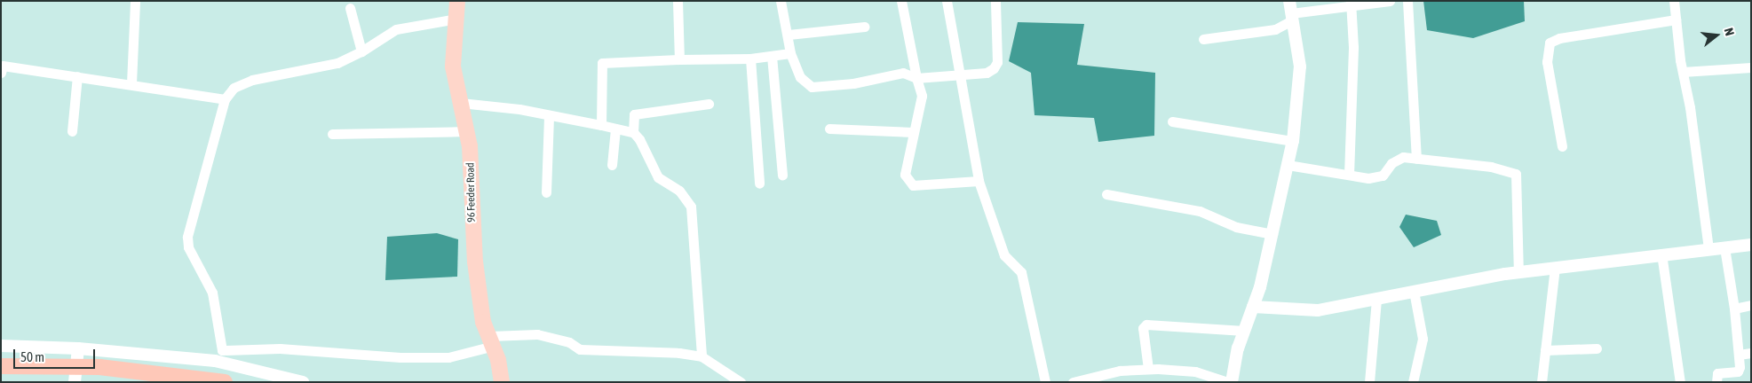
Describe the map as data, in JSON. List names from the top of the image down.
{
  "streets": {
    "main road": ["96 Feeder Road"]
  },
  "scale_bar": "50 m",
  "north": "right"
}
